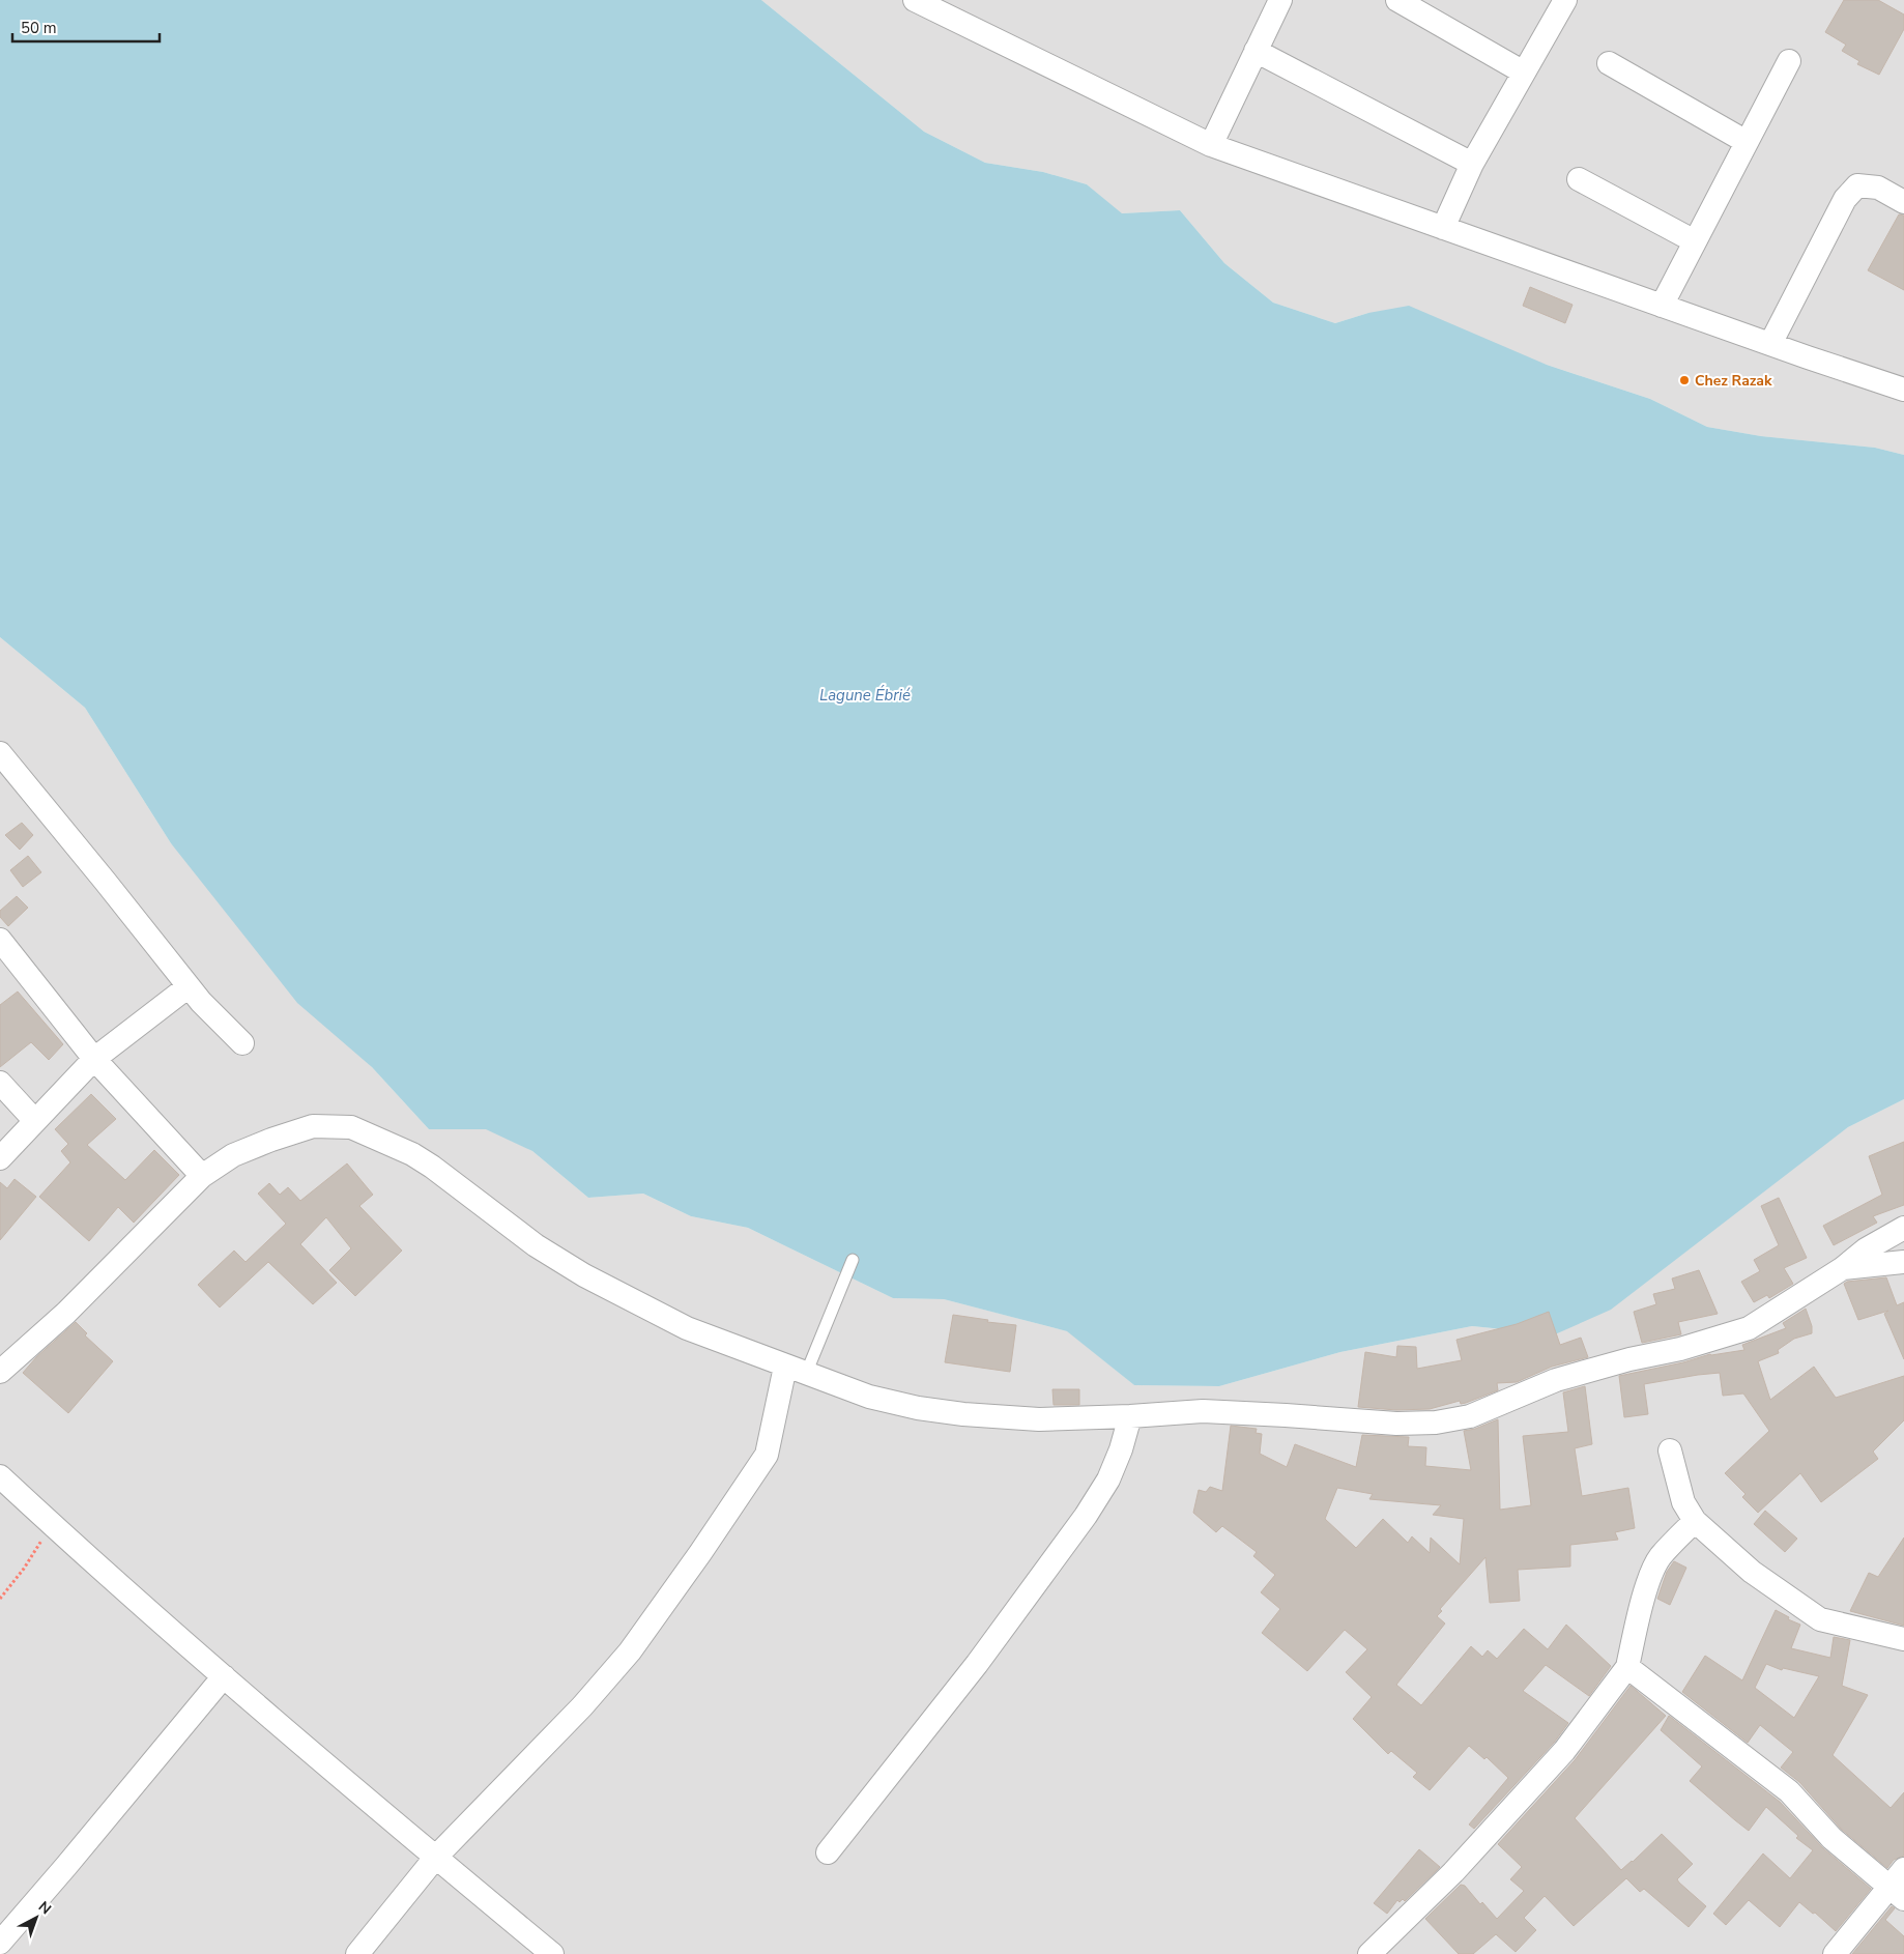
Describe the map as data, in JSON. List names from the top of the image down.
{
  "water": ["Lagune Ébrié"],
  "places": ["Chez Razak"],
  "scale_bar": "50 m",
  "north": "top right"
}
